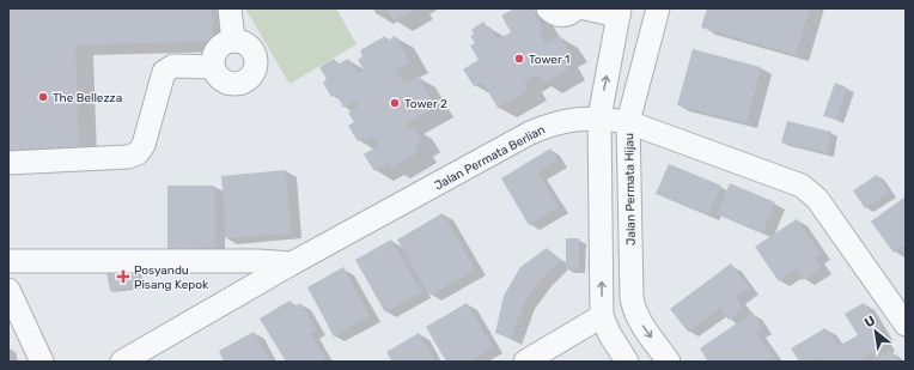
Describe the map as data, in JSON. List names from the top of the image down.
{
  "streets": {
    "street": ["Jalan Permata Berlian", "Jalan Permata Hijau"]
  },
  "crossings": [
    ["Jalan Permata Berlian", "Jalan Permata Hijau"]
  ],
  "places": {
    "other": ["Tower 1", "The Bellezza", "Tower 2"],
    "health": ["Posyandu Pisang Kepok"]
  },
  "north": "top left"
}
